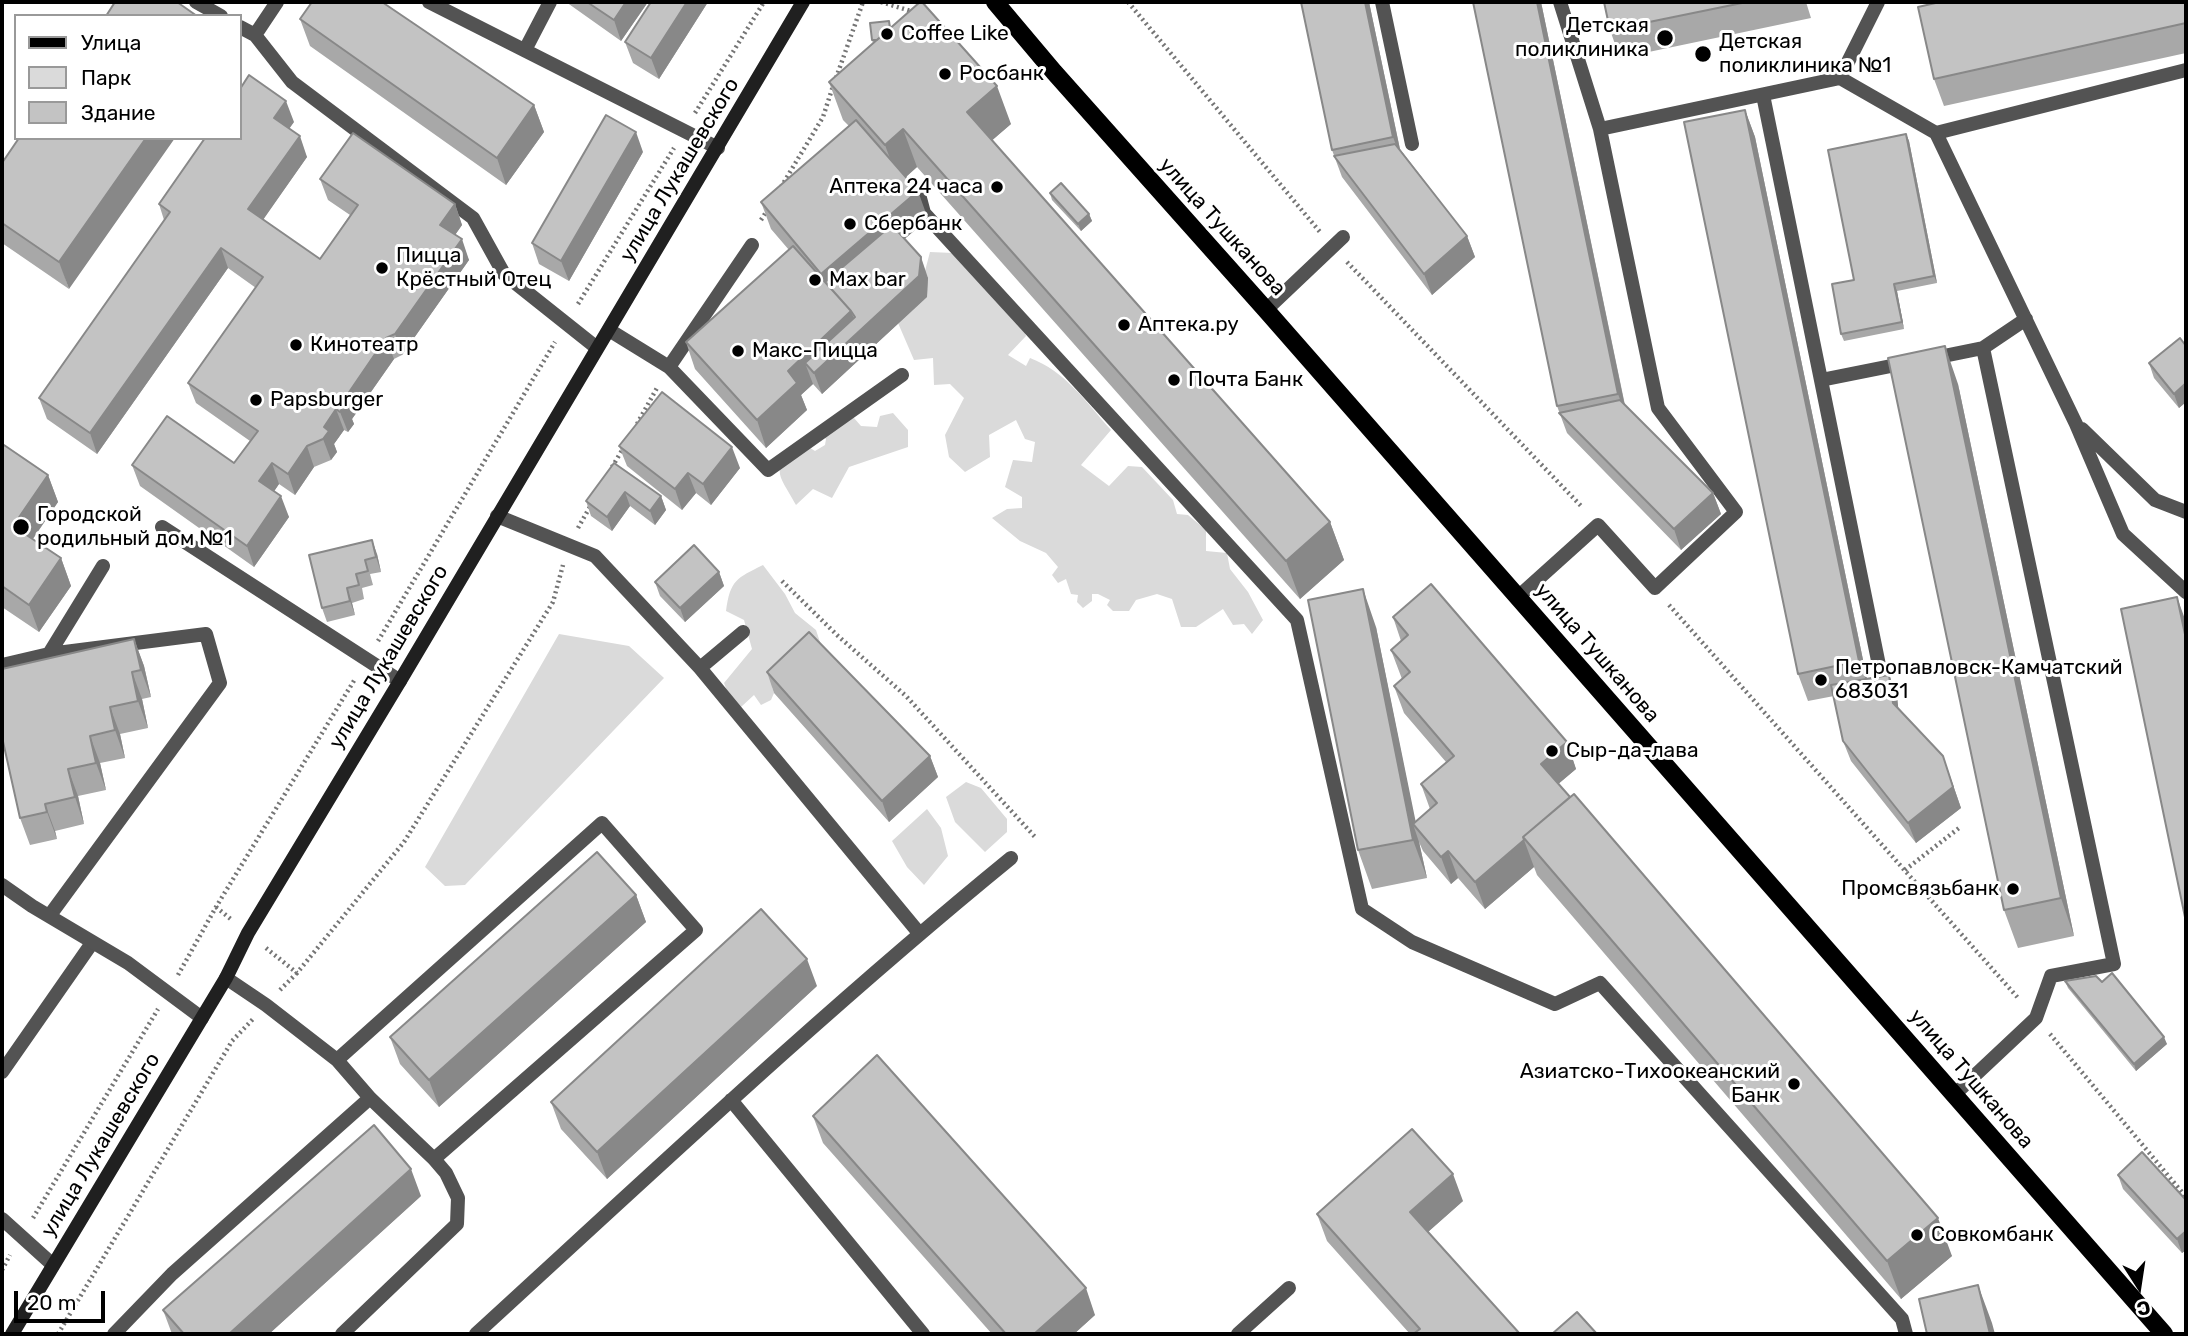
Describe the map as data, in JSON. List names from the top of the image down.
{
  "streets": {
    "main road": ["улица Лукашевского", "улица Тушканова"]
  },
  "places": [
    "Coffee Like",
    "Детская поликлиника",
    "Детская поликлиника №1",
    "Росбанк",
    "Аптека 24 часа",
    "Сбербанк",
    "Пицца Крёстный Отец",
    "Max bar",
    "Аптека.ру",
    "Кинотеатр",
    "Макс-Пицца",
    "Почта Банк",
    "Papsburger",
    "Городской родильный дом №1",
    "Петропавловск-Камчатский 683031",
    "Сыр-да-лава",
    "Промсвязьбанк",
    "Азиатско-Тихоокеанский Банк",
    "Совкомбанк"
  ],
  "legend": ["Улица", "Парк", "Здание"],
  "scale_bar": "20 m",
  "north": "bottom"
}
